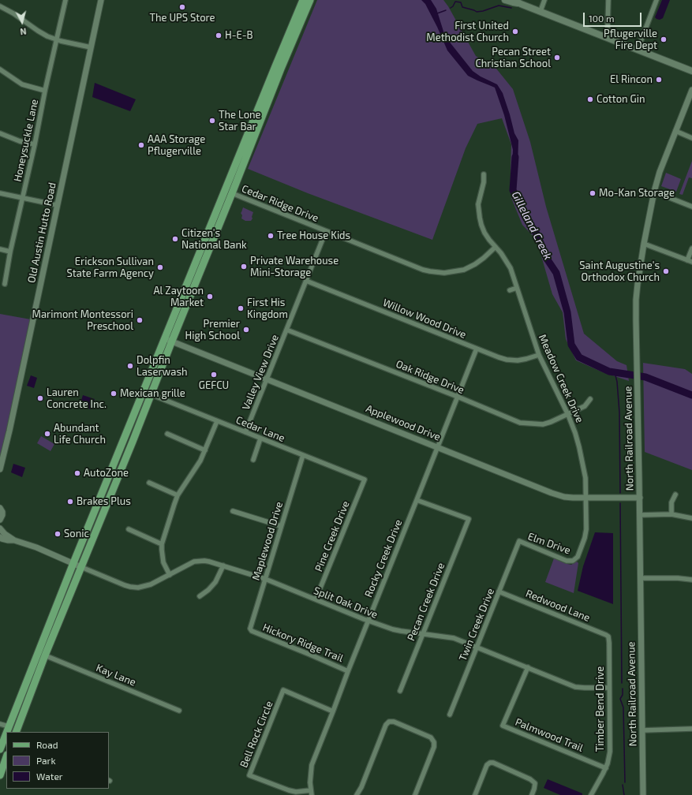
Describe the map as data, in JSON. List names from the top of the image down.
{
  "streets": {
    "street": [
      "Honeysuckle Lane",
      "Cedar Ridge Drive",
      "Old Austin Hutto Road",
      "Willow Wood Drive",
      "Valley View Drive",
      "Oak Ridge Drive",
      "Meadow Creek Drive",
      "Applewood Drive",
      "Cedar Lane",
      "North Railroad Avenue",
      "Pine Creek Drive",
      "Maplewood Drive",
      "Elm Drive",
      "Rocky Creek Drive",
      "Pecan Creek Drive",
      "Split Oak Drive",
      "Redwood Lane",
      "Twin Creek Drive",
      "Hickory Ridge Trail",
      "Kay Lane",
      "Timber Bend Drive",
      "Bell Rock Circle",
      "Palmwood Trail"
    ]
  },
  "crossings": [
    ["Cedar Ridge Drive", "Valley View Drive"],
    ["Cedar Ridge Drive", "Meadow Creek Drive"],
    ["Willow Wood Drive", "Valley View Drive"],
    ["Willow Wood Drive", "Meadow Creek Drive"],
    ["Willow Wood Drive", "Rocky Creek Drive"],
    ["Valley View Drive", "Oak Ridge Drive"],
    ["Valley View Drive", "Applewood Drive"],
    ["Valley View Drive", "Cedar Lane"],
    ["Oak Ridge Drive", "Meadow Creek Drive"],
    ["Oak Ridge Drive", "Rocky Creek Drive"],
    ["Meadow Creek Drive", "Applewood Drive"],
    ["Meadow Creek Drive", "Elm Drive"],
    ["Applewood Drive", "North Railroad Avenue"],
    ["Applewood Drive", "Rocky Creek Drive"],
    ["Cedar Lane", "Pine Creek Drive"],
    ["Cedar Lane", "Maplewood Drive"],
    ["Pine Creek Drive", "Split Oak Drive"],
    ["Maplewood Drive", "Split Oak Drive"],
    ["Maplewood Drive", "Hickory Ridge Trail"],
    ["Elm Drive", "Twin Creek Drive"],
    ["Rocky Creek Drive", "Pecan Creek Drive"],
    ["Rocky Creek Drive", "Split Oak Drive"],
    ["Rocky Creek Drive", "Hickory Ridge Trail"],
    ["Rocky Creek Drive", "Bell Rock Circle"],
    ["Pecan Creek Drive", "Split Oak Drive"],
    ["Split Oak Drive", "Twin Creek Drive"],
    ["Split Oak Drive", "Timber Bend Drive"],
    ["Split Oak Drive", "Palmwood Trail"],
    ["Redwood Lane", "Twin Creek Drive"],
    ["Redwood Lane", "Timber Bend Drive"],
    ["Timber Bend Drive", "Palmwood Trail"]
  ],
  "water": ["Gilleland Creek"],
  "places": [
    "The UPS Store",
    "First United Methodist Church",
    "H-E-B",
    "Pflugerville Fire Dept",
    "Pecan Street Christian School",
    "El Rincon",
    "Cotton Gin",
    "The Lone Star Bar",
    "AAA Storage Pflugerville",
    "Mo-Kan Storage",
    "Tree House Kids",
    "Citizen's National Bank",
    "Private Warehouse Mini-Storage",
    "Erickson Sullivan State Farm Agency",
    "Saint Augustine's Orthodox Church",
    "Al Zaytoon Market",
    "First His Kingdom",
    "Marimont Montessori Preschool",
    "Premier High School",
    "Dolpfin Laserwash",
    "GEFCU",
    "Mexican grille",
    "Lauren Concrete Inc.",
    "Abundant Life Church",
    "AutoZone",
    "Brakes Plus",
    "Sonic"
  ],
  "legend": ["Road", "Park", "Water"],
  "scale_bar": "100 m",
  "north": "bottom"
}
